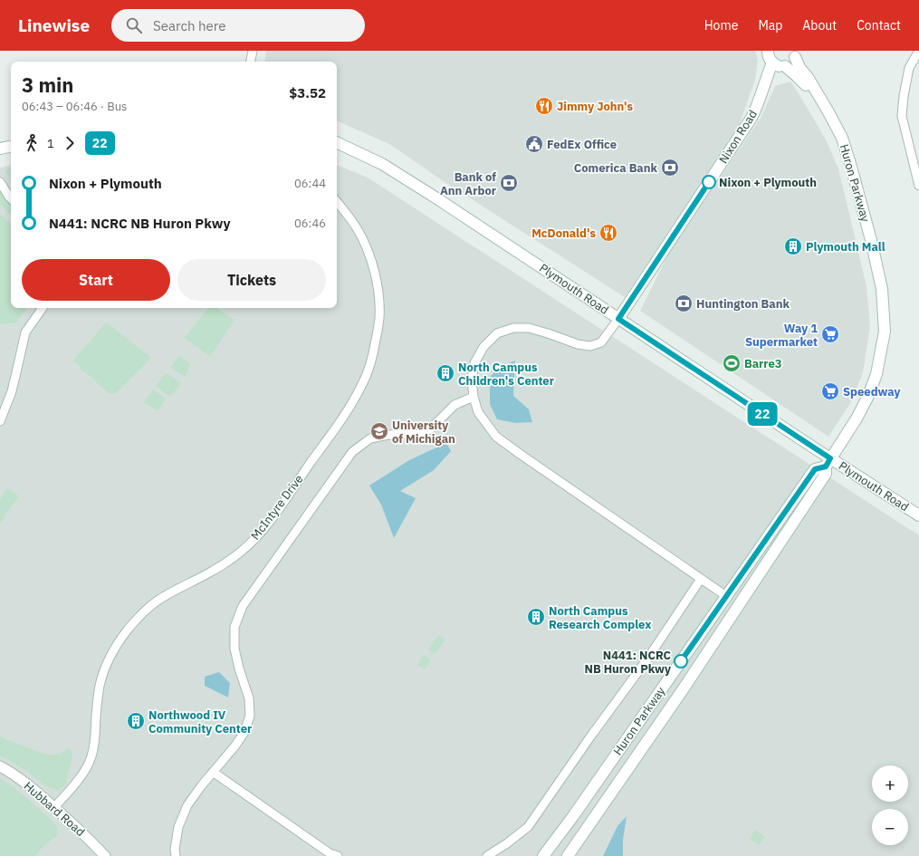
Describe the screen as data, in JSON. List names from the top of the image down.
{
  "streets": {
    "main road": ["Nixon Road", "Huron Parkway", "Plymouth Road"],
    "street": ["McIntyre Drive", "Hubbard Road"]
  },
  "crossings": [
    ["Nixon Road", "Huron Parkway"],
    ["Nixon Road", "Plymouth Road"],
    ["Huron Parkway", "Plymouth Road"],
    ["McIntyre Drive", "Hubbard Road"]
  ],
  "places": {
    "restaurant": ["Jimmy John's", "McDonald's"],
    "public building": ["FedEx Office"],
    "bank": ["Comerica Bank", "Bank of Ann Arbor", "Huntington Bank"],
    "other": ["Nixon + Plymouth", "N441: NCRC NB Huron Pkwy"],
    "building": [
      "Plymouth Mall",
      "North Campus Children's Center",
      "North Campus Research Complex",
      "Northwood IV Community Center"
    ],
    "supermarket": ["Way 1 Supermarket", "Speedway"],
    "sports": ["Barre3"],
    "school or university": ["University of Michigan"]
  },
  "lines": ["bus line 22"],
  "page": {
    "header": "Linewise",
    "search": "Search here",
    "nav": [
      "Home",
      "Map",
      "About",
      "Contact"
    ],
    "on_map": "22",
    "heading": ["3 min", "06:43 – 06:46 · Bus", "$3.52"],
    "legs": ["1", "22"],
    "list": [
      {
        "name": "Nixon + Plymouth",
        "value": "06:44"
      },
      {
        "name": "N441: NCRC NB Huron Pkwy",
        "value": "06:46"
      }
    ],
    "buttons": ["Start", "Tickets"],
    "map_buttons": ["+", "−"]
  }
}
